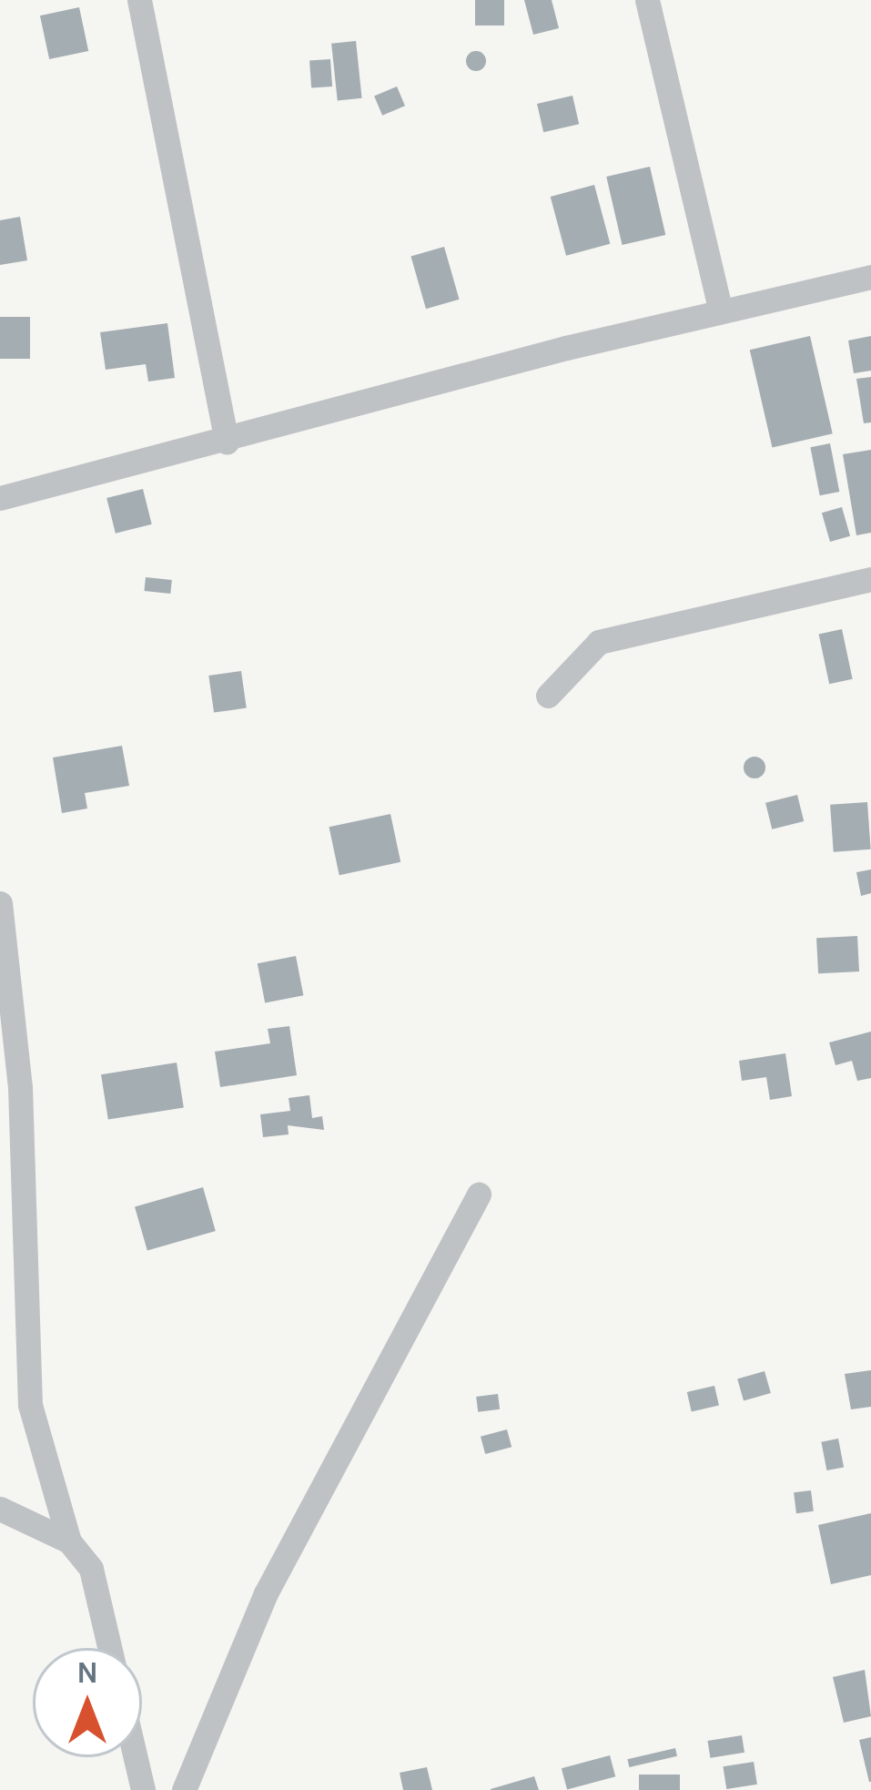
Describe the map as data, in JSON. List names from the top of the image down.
{
  "north": "top"
}
